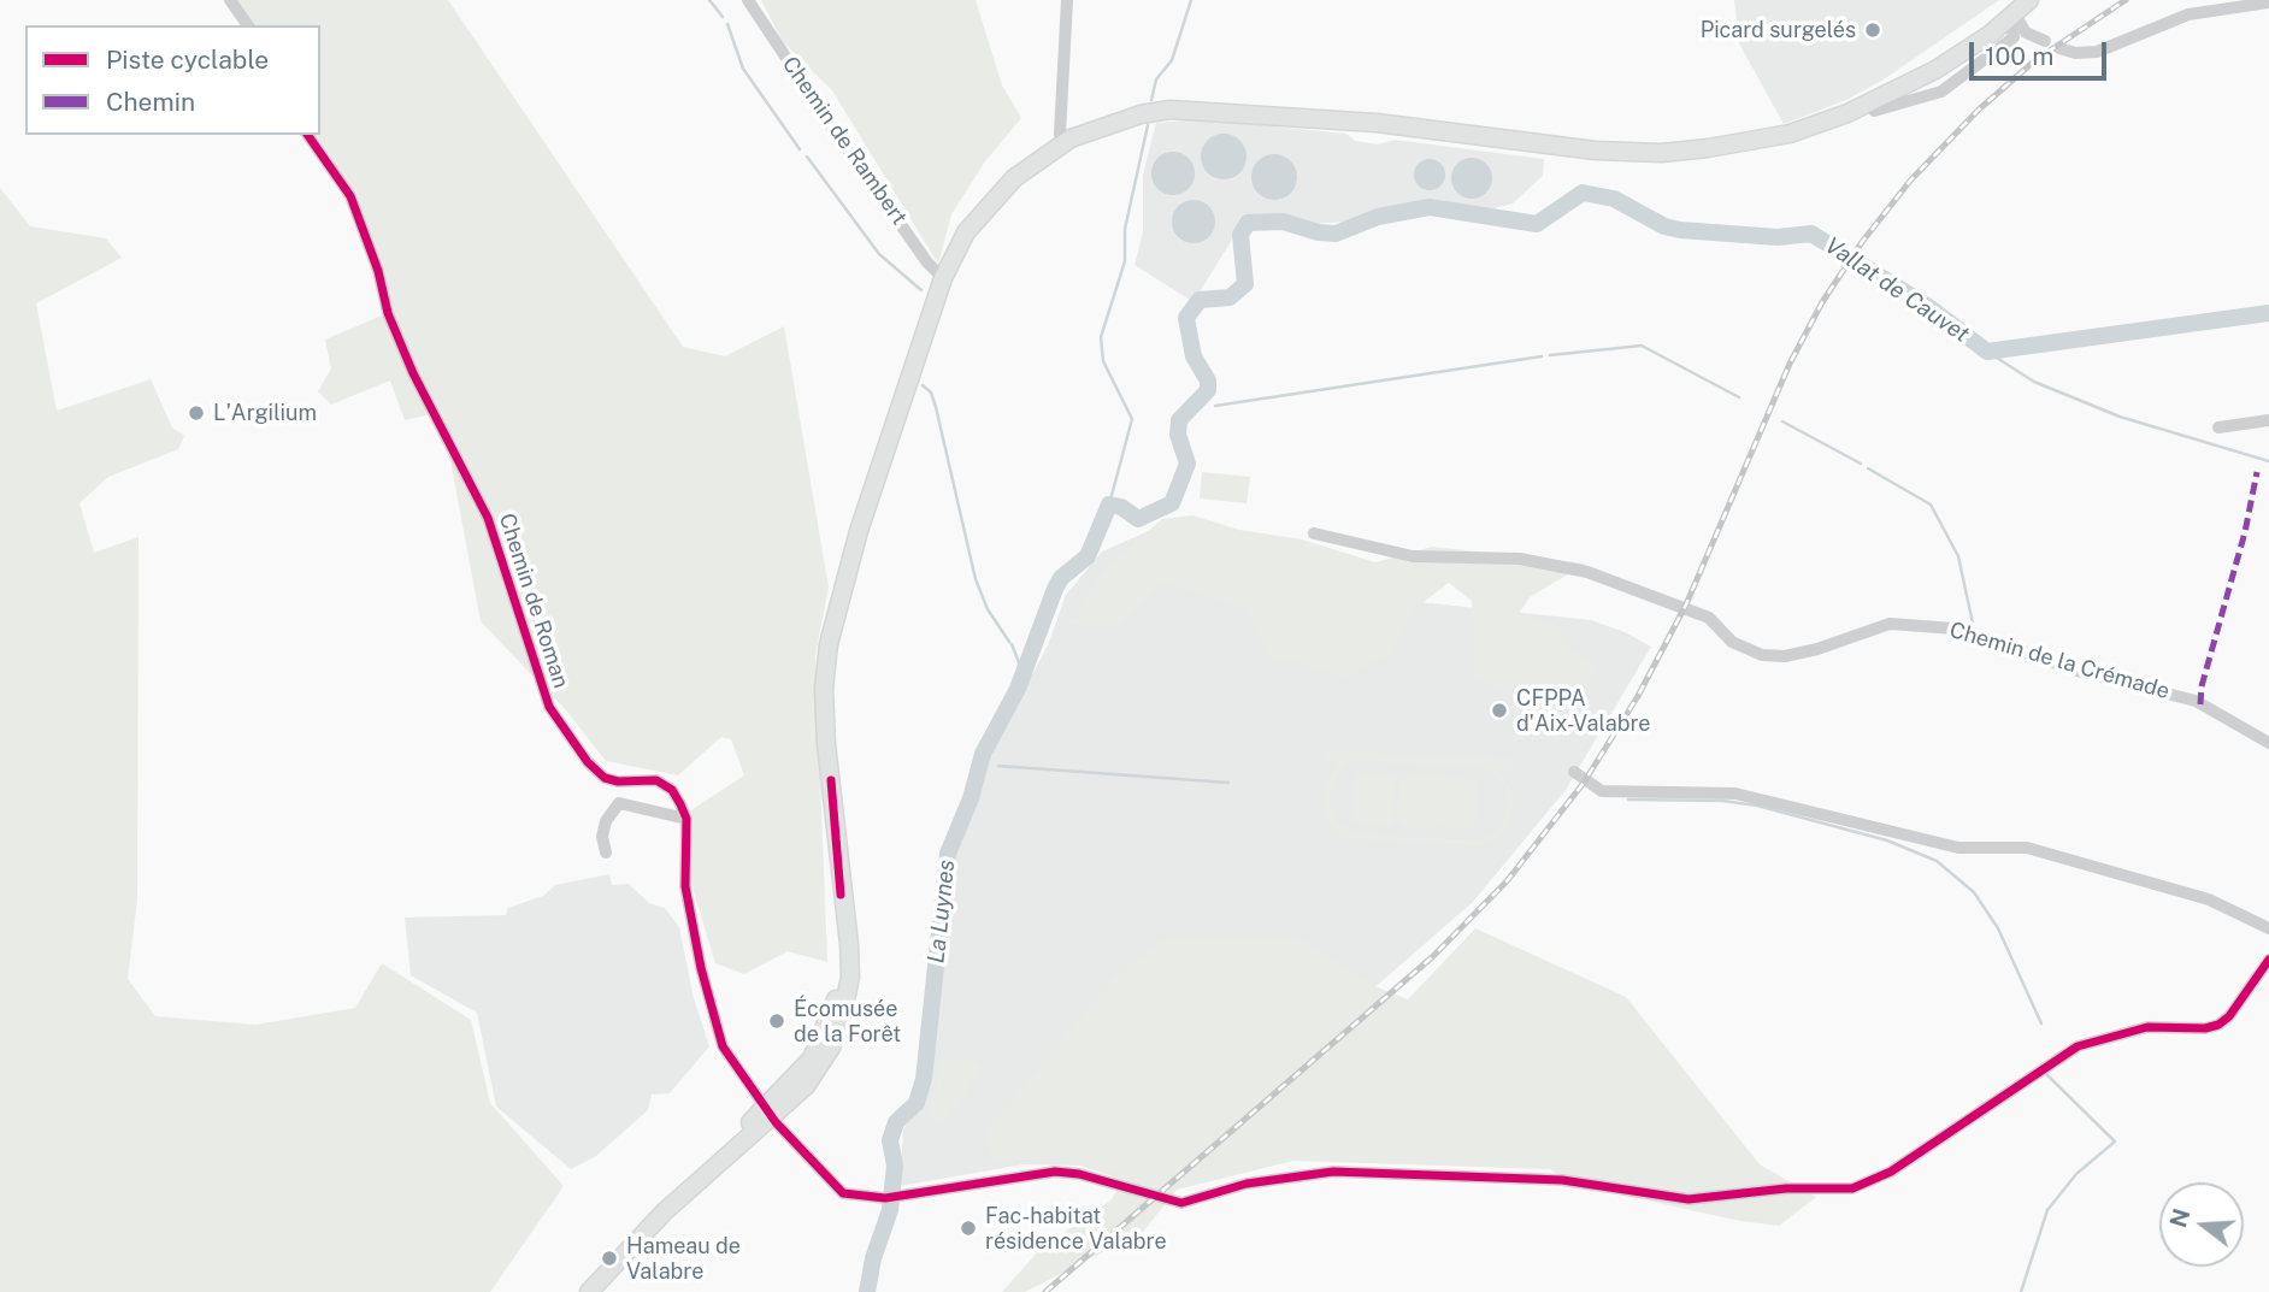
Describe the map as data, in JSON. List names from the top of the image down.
{
  "streets": {
    "street": ["Chemin de Rambert", "Chemin de Roman", "Chemin de la Crémade"]
  },
  "water": ["Vallat de Cauvet", "La Luynes"],
  "places": [
    "Picard surgelés",
    "L'Argilium",
    "CFPPA d'Aix-Valabre",
    "Écomusée de la Forêt",
    "Fac-habitat résidence Valabre",
    "Hameau de Valabre"
  ],
  "legend": ["Piste cyclable", "Chemin"],
  "scale_bar": "100 m",
  "north": "left"
}
